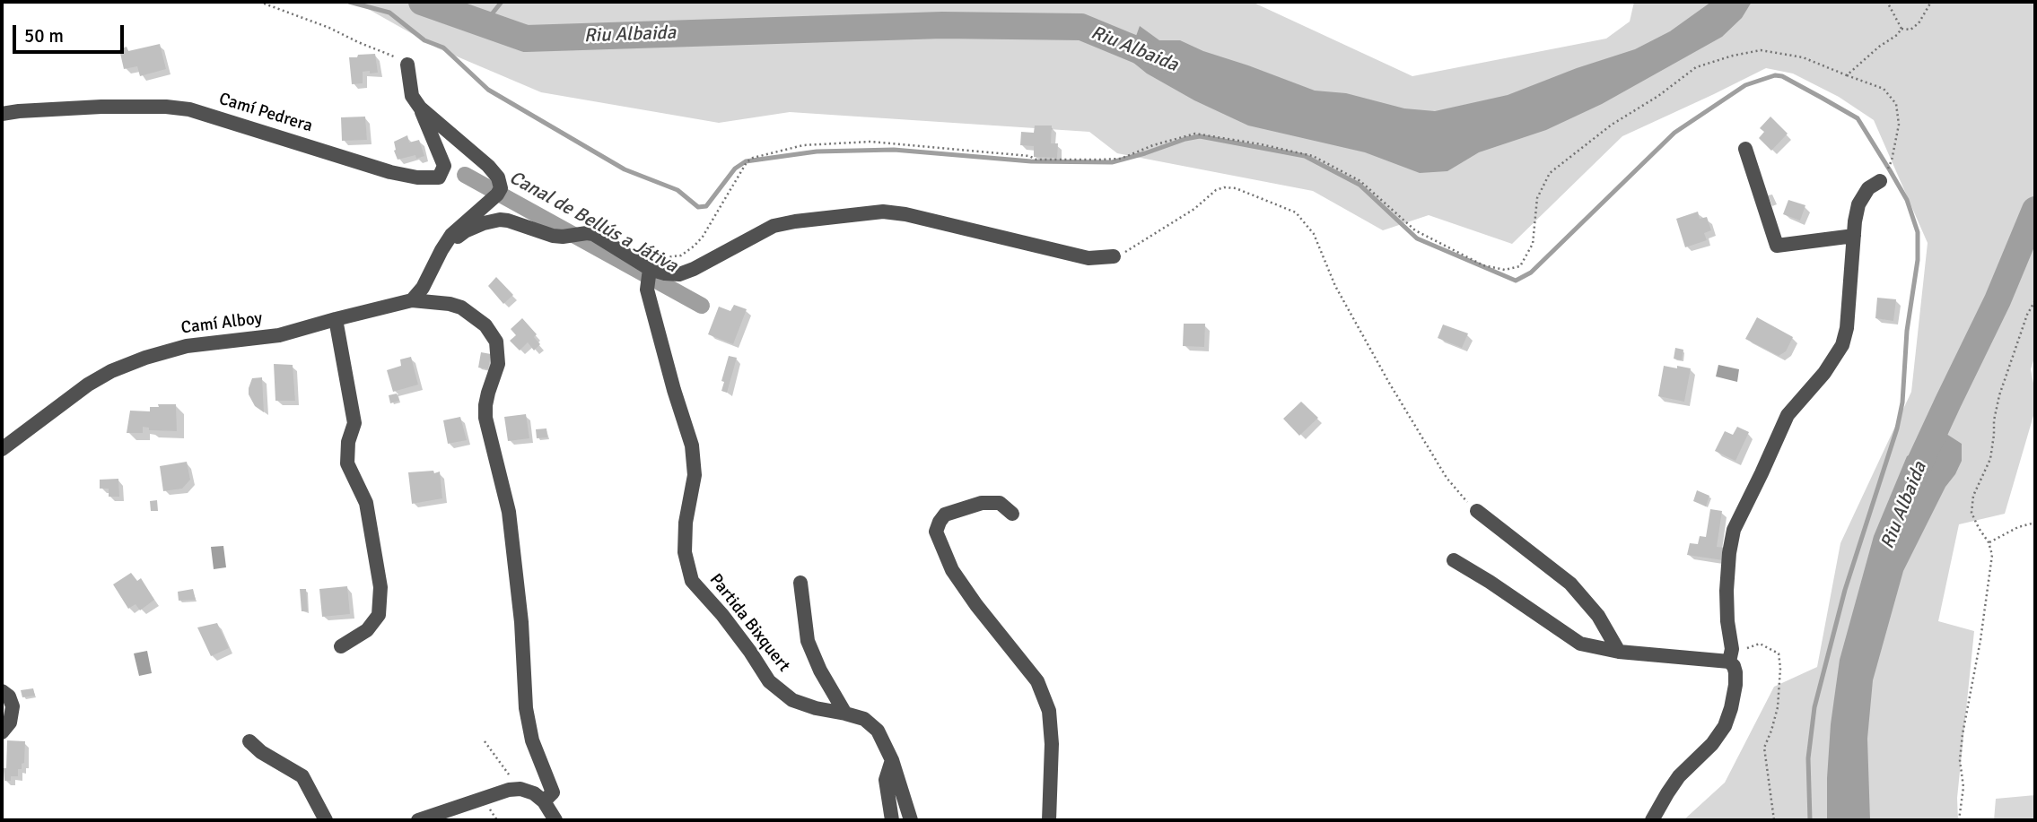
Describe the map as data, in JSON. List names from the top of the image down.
{
  "streets": {
    "street": ["Camí Pedrera", "Camí Alboy", "Partida Bixquert"]
  },
  "water": ["Riu Albaida", "Canal de Bellús a Játiva"],
  "scale_bar": "50 m"
}
